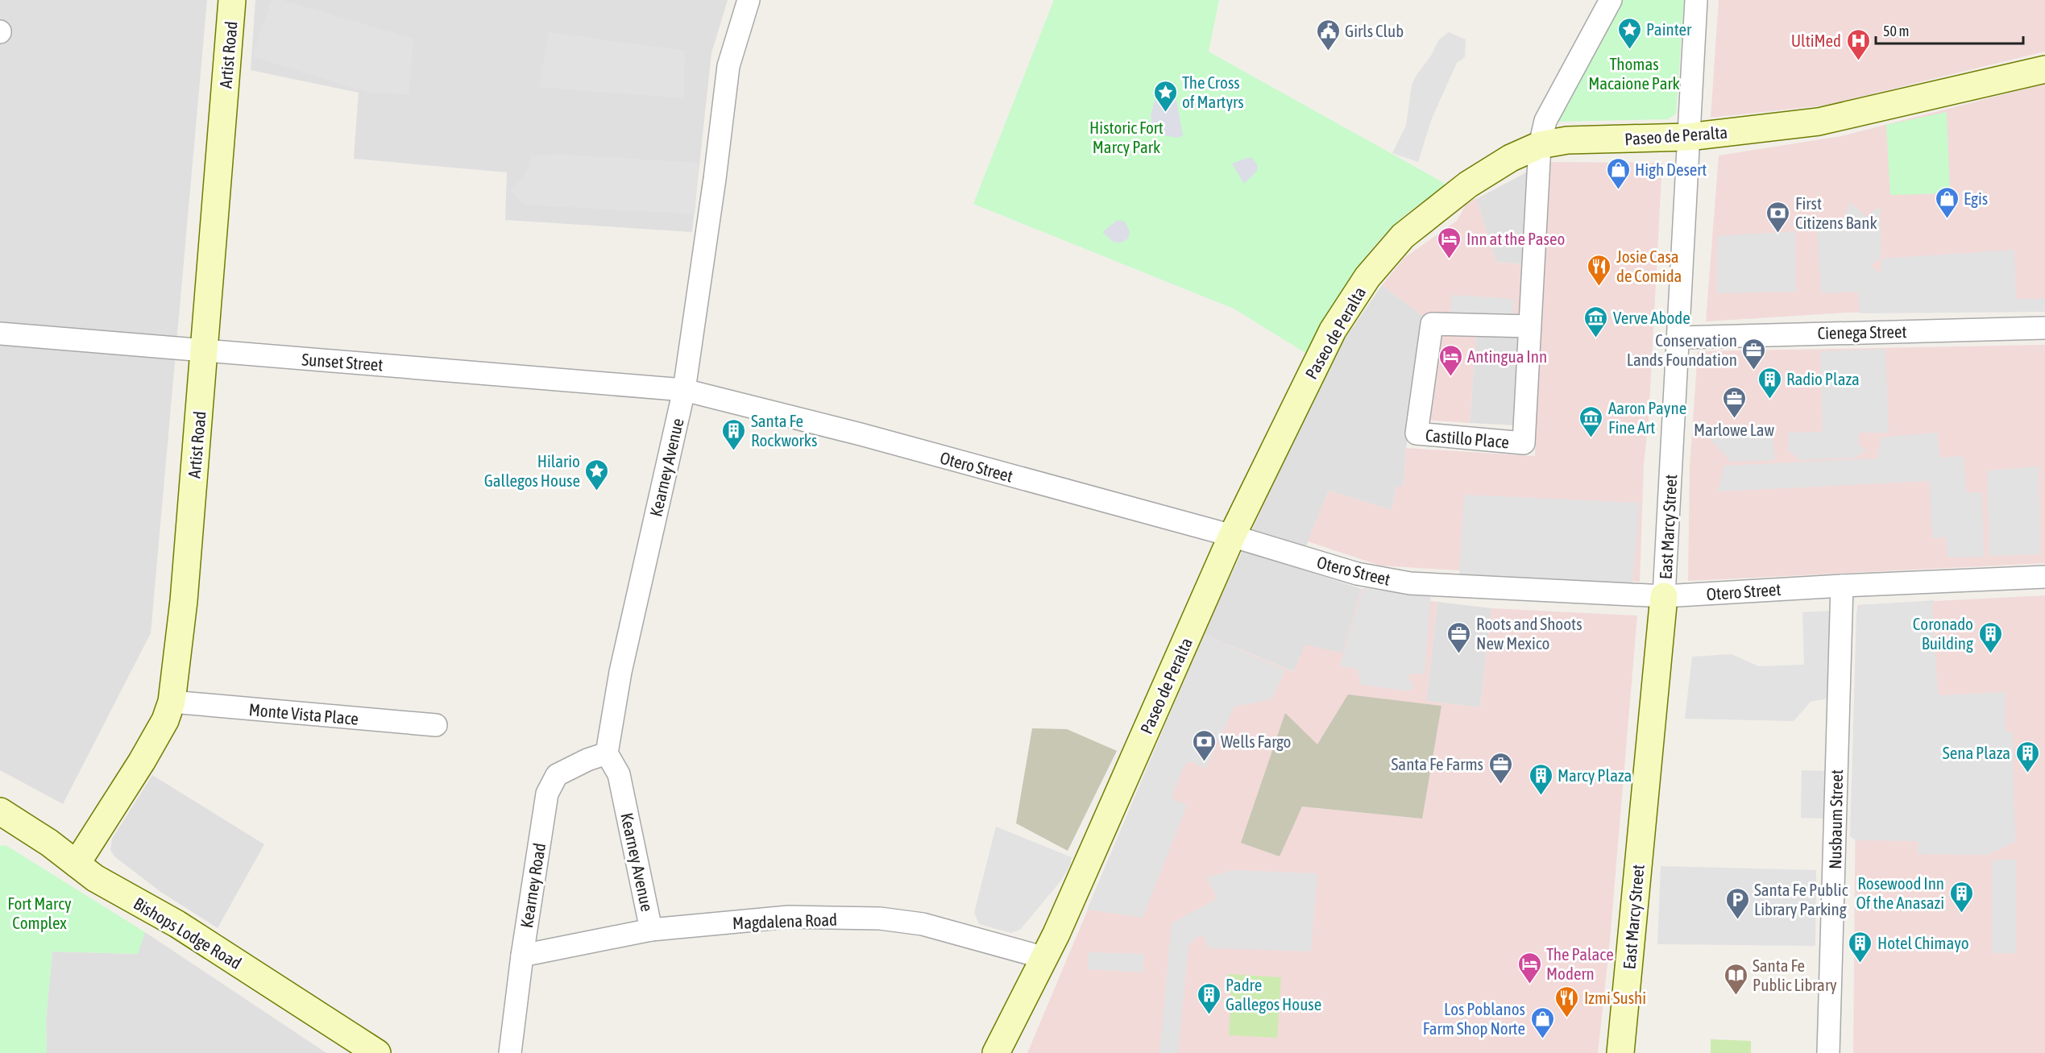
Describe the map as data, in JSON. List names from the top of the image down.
{
  "streets": {
    "main road": [
      "Artist Road",
      "Paseo de Peralta",
      "East Marcy Street",
      "Bishops Lodge Road"
    ],
    "street": [
      "Cienega Street",
      "Sunset Street",
      "Castillo Place",
      "Otero Street",
      "Kearney Avenue",
      "Monte Vista Place",
      "Nusbaum Street",
      "Kearney Road",
      "Magdalena Road"
    ]
  },
  "crossings": [
    ["Artist Road", "Sunset Street"],
    ["Artist Road", "Monte Vista Place"],
    ["Artist Road", "Bishops Lodge Road"],
    ["Paseo de Peralta", "Castillo Place"],
    ["Paseo de Peralta", "Otero Street"],
    ["Paseo de Peralta", "East Marcy Street"],
    ["Paseo de Peralta", "Magdalena Road"],
    ["Cienega Street", "East Marcy Street"],
    ["Sunset Street", "Otero Street"],
    ["Sunset Street", "Kearney Avenue"],
    ["Otero Street", "Kearney Avenue"],
    ["Otero Street", "East Marcy Street"],
    ["Otero Street", "Nusbaum Street"],
    ["Kearney Avenue", "Kearney Road"],
    ["Kearney Avenue", "Magdalena Road"],
    ["Kearney Road", "Magdalena Road"]
  ],
  "parks": ["Thomas Macaione Park", "Historic Fort Marcy Park", "Fort Marcy Complex"],
  "places": {
    "place": ["Painter", "The Cross of Martyrs", "Hilario Gallegos House"],
    "public building": ["Girls Club"],
    "hospital": ["UltiMed"],
    "shop": ["High Desert", "Egis", "Los Poblanos Farm Shop Norte"],
    "bank": ["First Citizens Bank", "Wells Fargo"],
    "hotel": ["Inn at the Paseo", "Antingua Inn", "The Palace Modern"],
    "restaurant": ["Josie Casa de Comida", "Izmi Sushi"],
    "museum": ["Verve Abode", "Aaron Payne Fine Art"],
    "office": [
      "Conservation Lands Foundation",
      "Marlowe Law",
      "Roots and Shoots New Mexico",
      "Santa Fe Farms"
    ],
    "building": [
      "Radio Plaza",
      "Santa Fe Rockworks",
      "Coronado Building",
      "Sena Plaza",
      "Marcy Plaza",
      "Rosewood Inn Of the Anasazi",
      "Hotel Chimayo",
      "Padre Gallegos House"
    ],
    "parking": ["Santa Fe Public Library Parking"],
    "library": ["Santa Fe Public Library"]
  },
  "scale_bar": "50 m"
}
